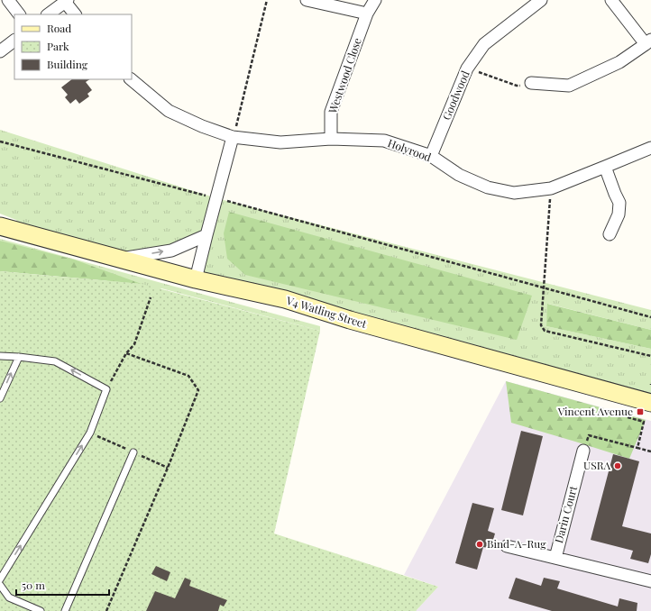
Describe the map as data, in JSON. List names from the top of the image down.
{
  "streets": {
    "street": [
      "Westwood Close",
      "Goodwood",
      "Holyrood",
      "V4 Watling Street",
      "Darin Court"
    ]
  },
  "crossings": [
    ["Westwood Close", "Holyrood"],
    ["Goodwood", "Holyrood"]
  ],
  "places": {
    "transit": ["Vincent Avenue"],
    "other": ["USRA", "Bind-A-Rug"]
  },
  "legend": ["Road", "Park", "Building"],
  "scale_bar": "50 m"
}
